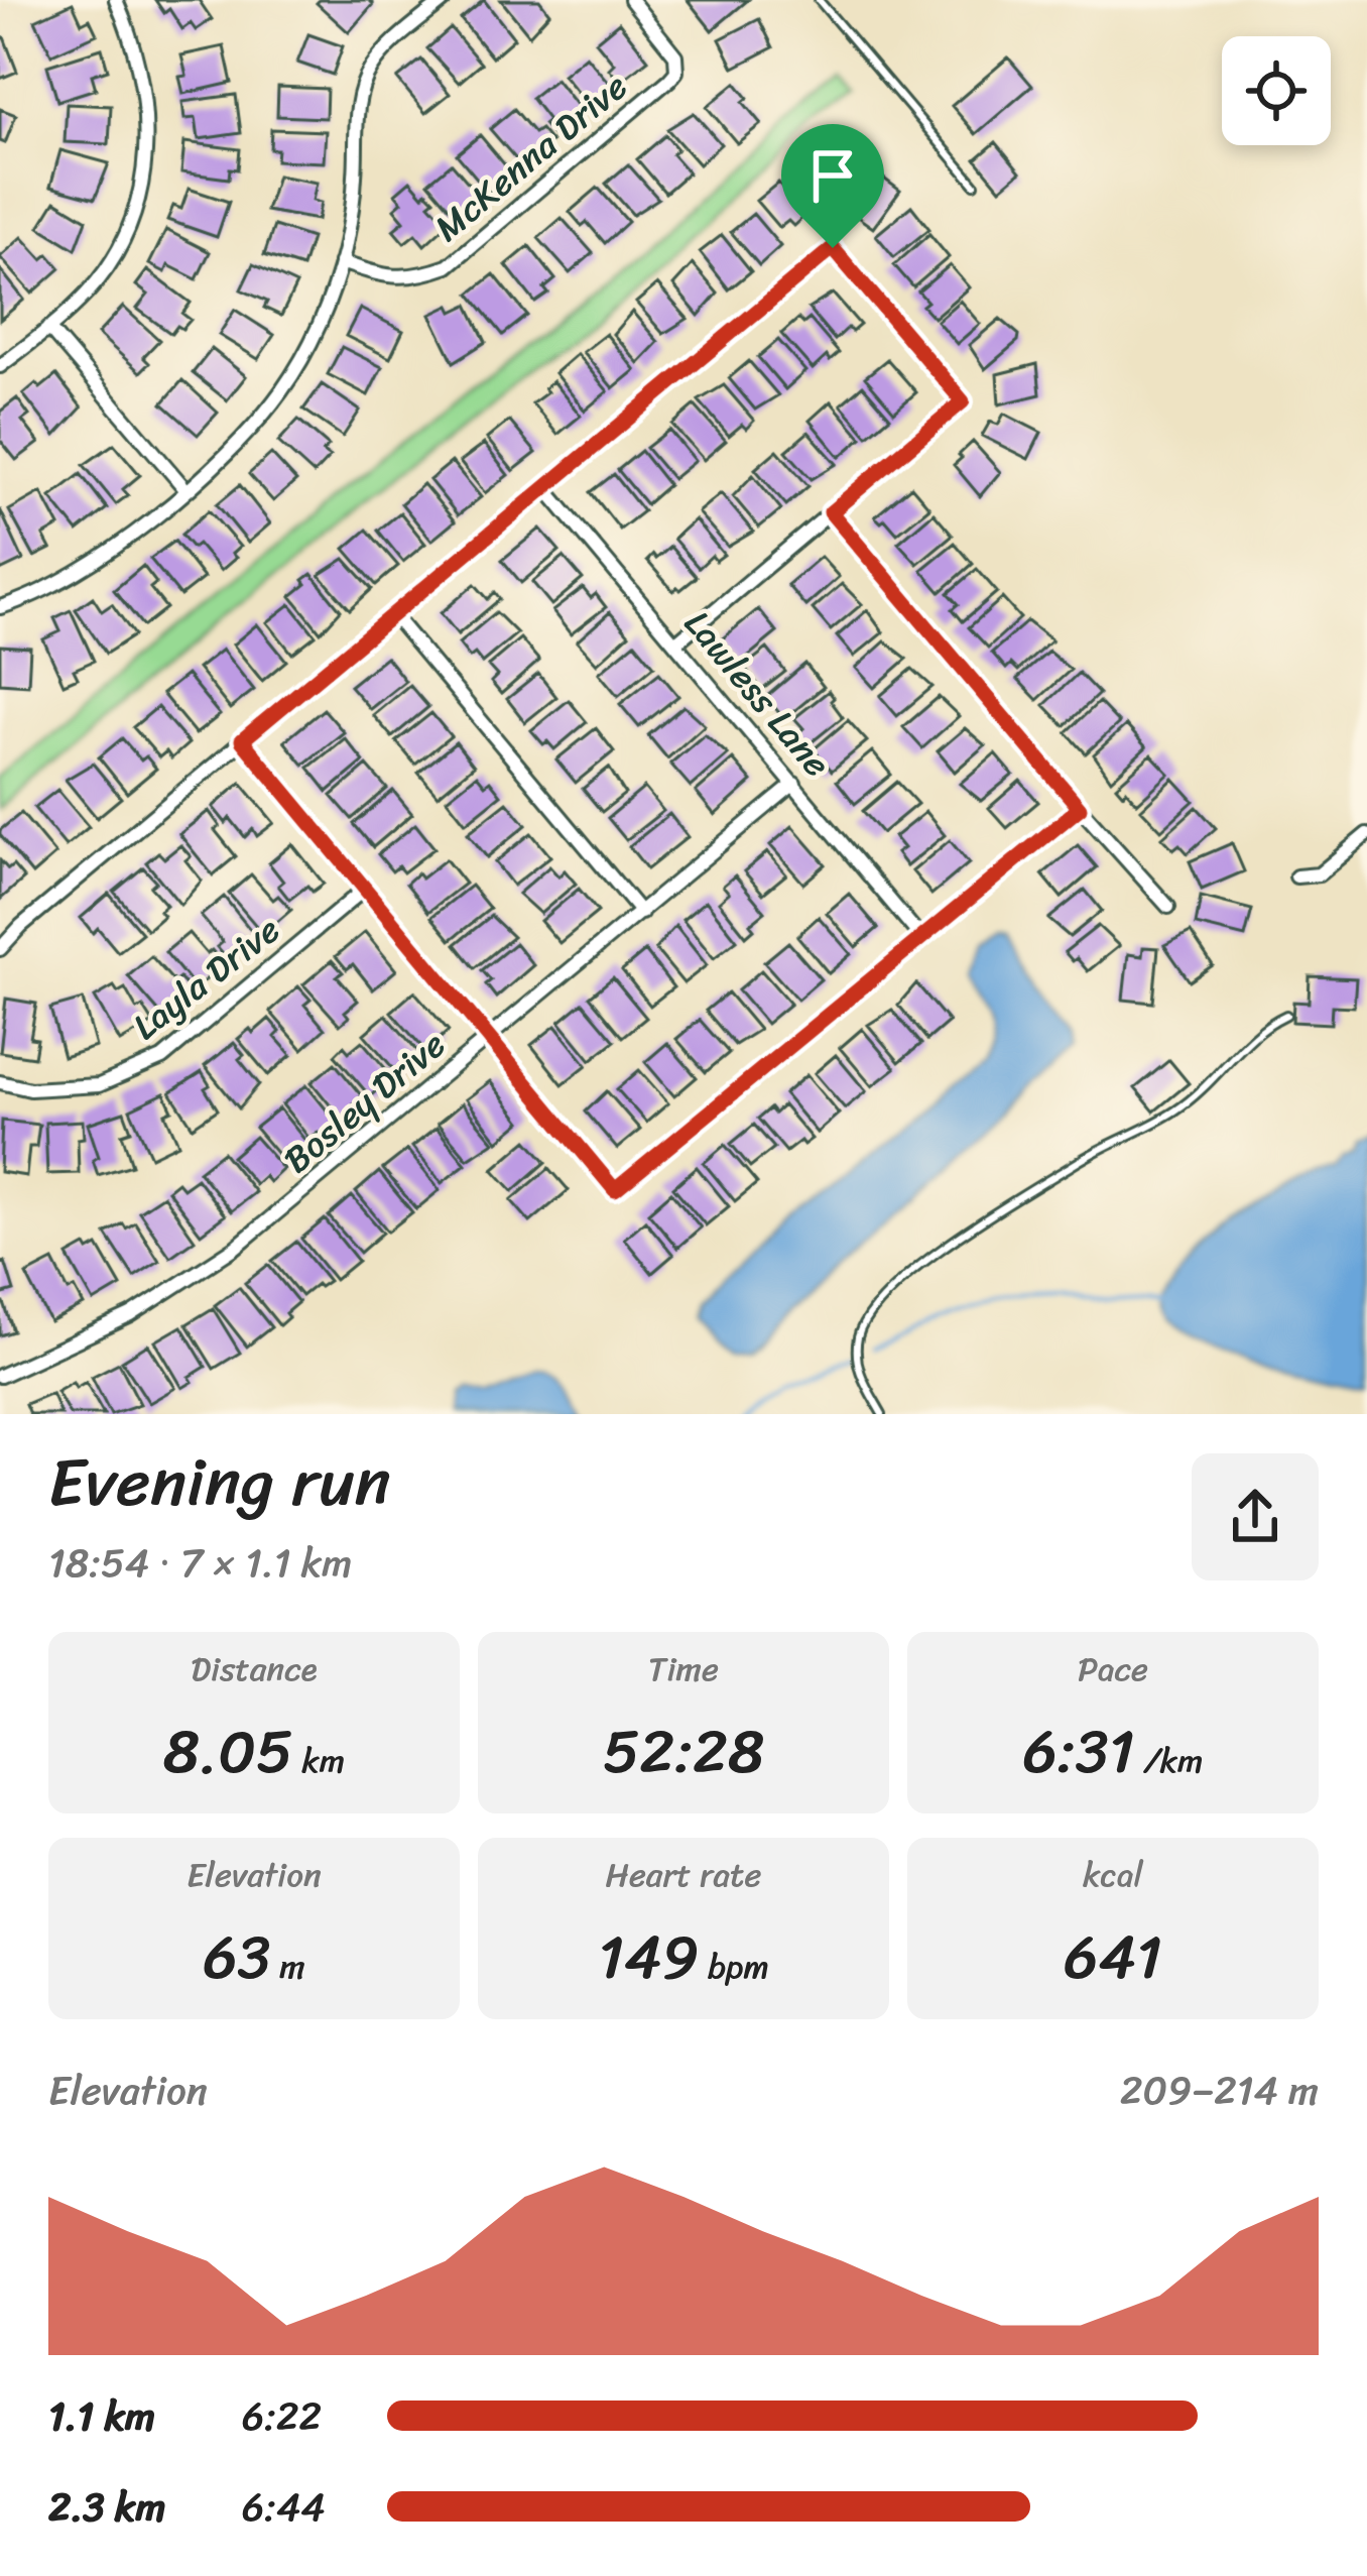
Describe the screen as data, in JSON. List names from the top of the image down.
{
  "streets": {
    "street": [
      "McKenna Drive",
      "Lawless Lane",
      "Layla Drive",
      "Bosley Drive"
    ]
  },
  "crossings": [
    ["Lawless Lane", "Bosley Drive"]
  ],
  "page": {
    "heading": ["Evening run", "18:54 · 7 × 1.1 km"],
    "stats": [
      ["Distance", "8.05 km"],
      ["Time", "52:28"],
      ["Pace", "6:31 /km"],
      ["Elevation", "63 m"],
      ["Heart rate", "149 bpm"],
      ["kcal", "641"]
    ],
    "chart": ["Elevation", "209–214 m"],
    "list": [
      {
        "name": "1.1 km",
        "note": "6:22"
      },
      {
        "name": "2.3 km",
        "note": "6:44"
      }
    ]
  }
}
